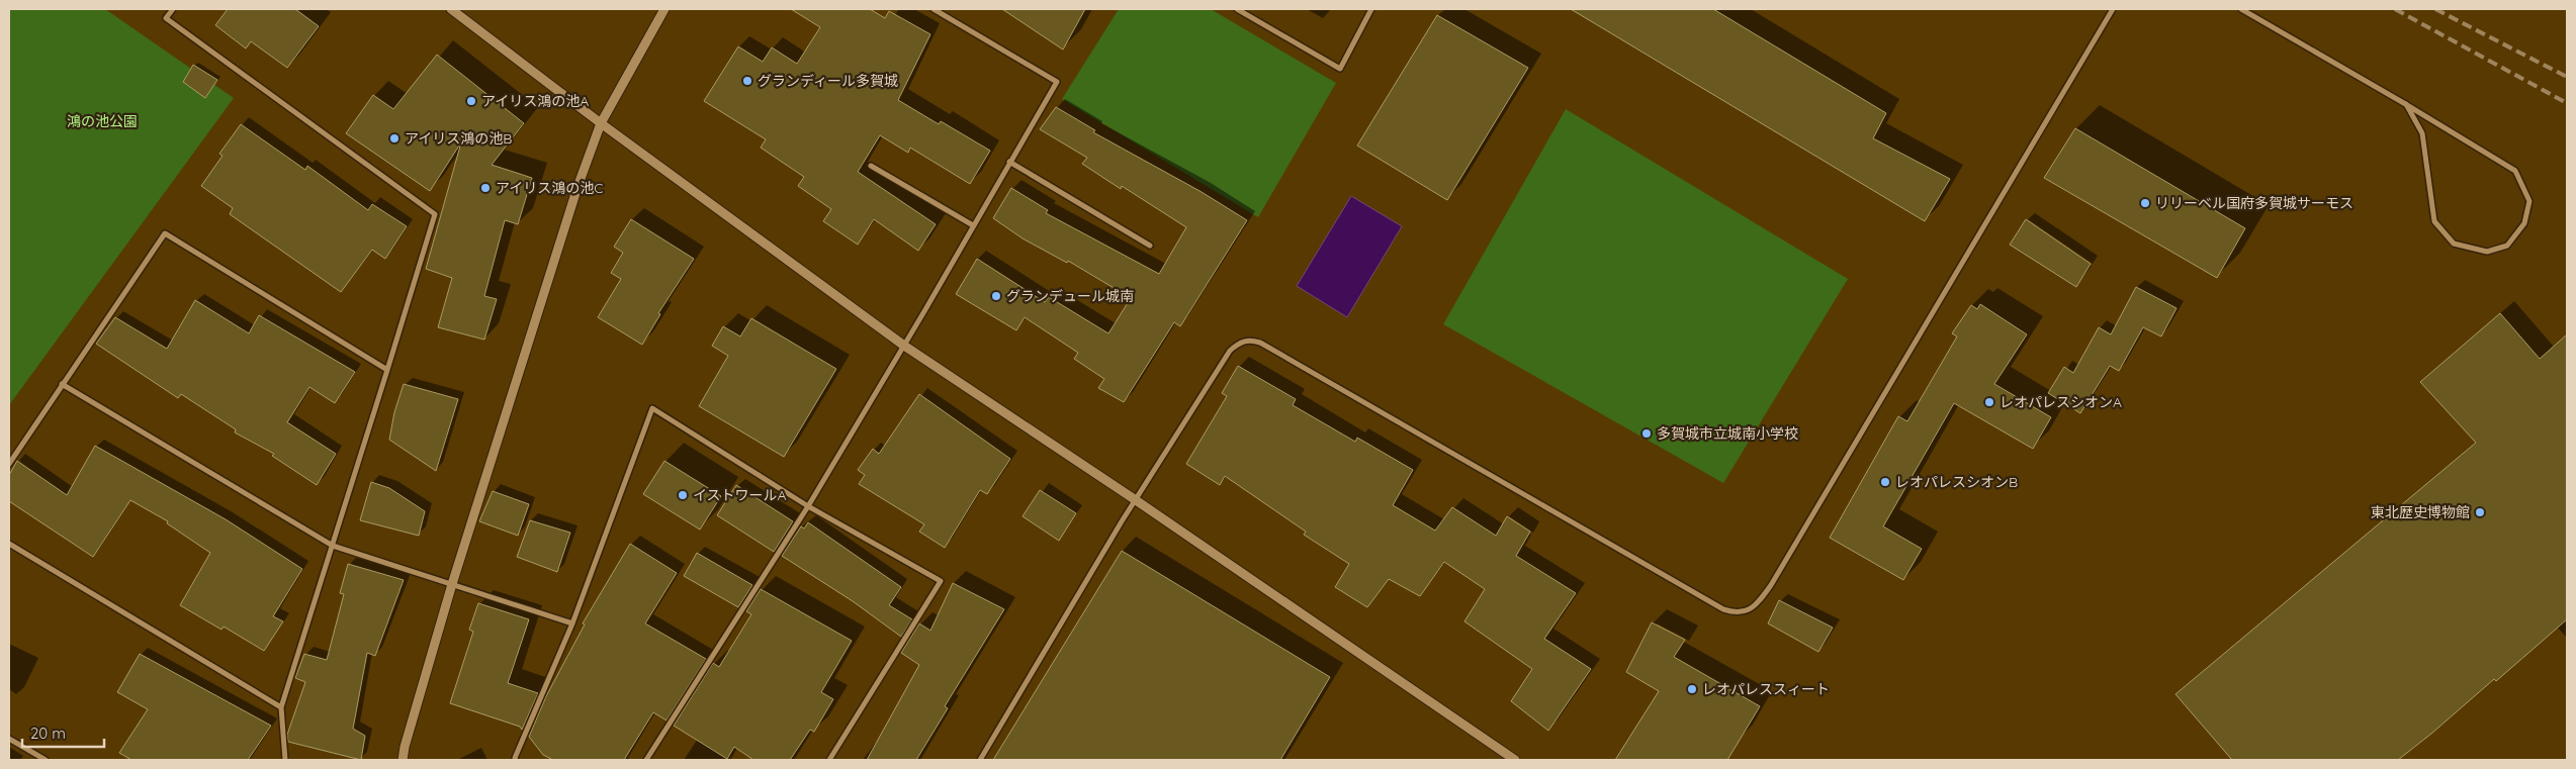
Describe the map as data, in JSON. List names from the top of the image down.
{
  "parks": ["鴻の池公園"],
  "places": [
    "グランディール多賀城",
    "アイリス鴻の池A",
    "アイリス鴻の池B",
    "アイリス鴻の池C",
    "リリーベル国府多賀城サーモス",
    "グランデュール城南",
    "レオパレスシオンA",
    "多賀城市立城南小学校",
    "レオパレスシオンB",
    "イストワールA",
    "東北歴史博物館",
    "レオパレススィート"
  ],
  "scale_bar": "20 m"
}
